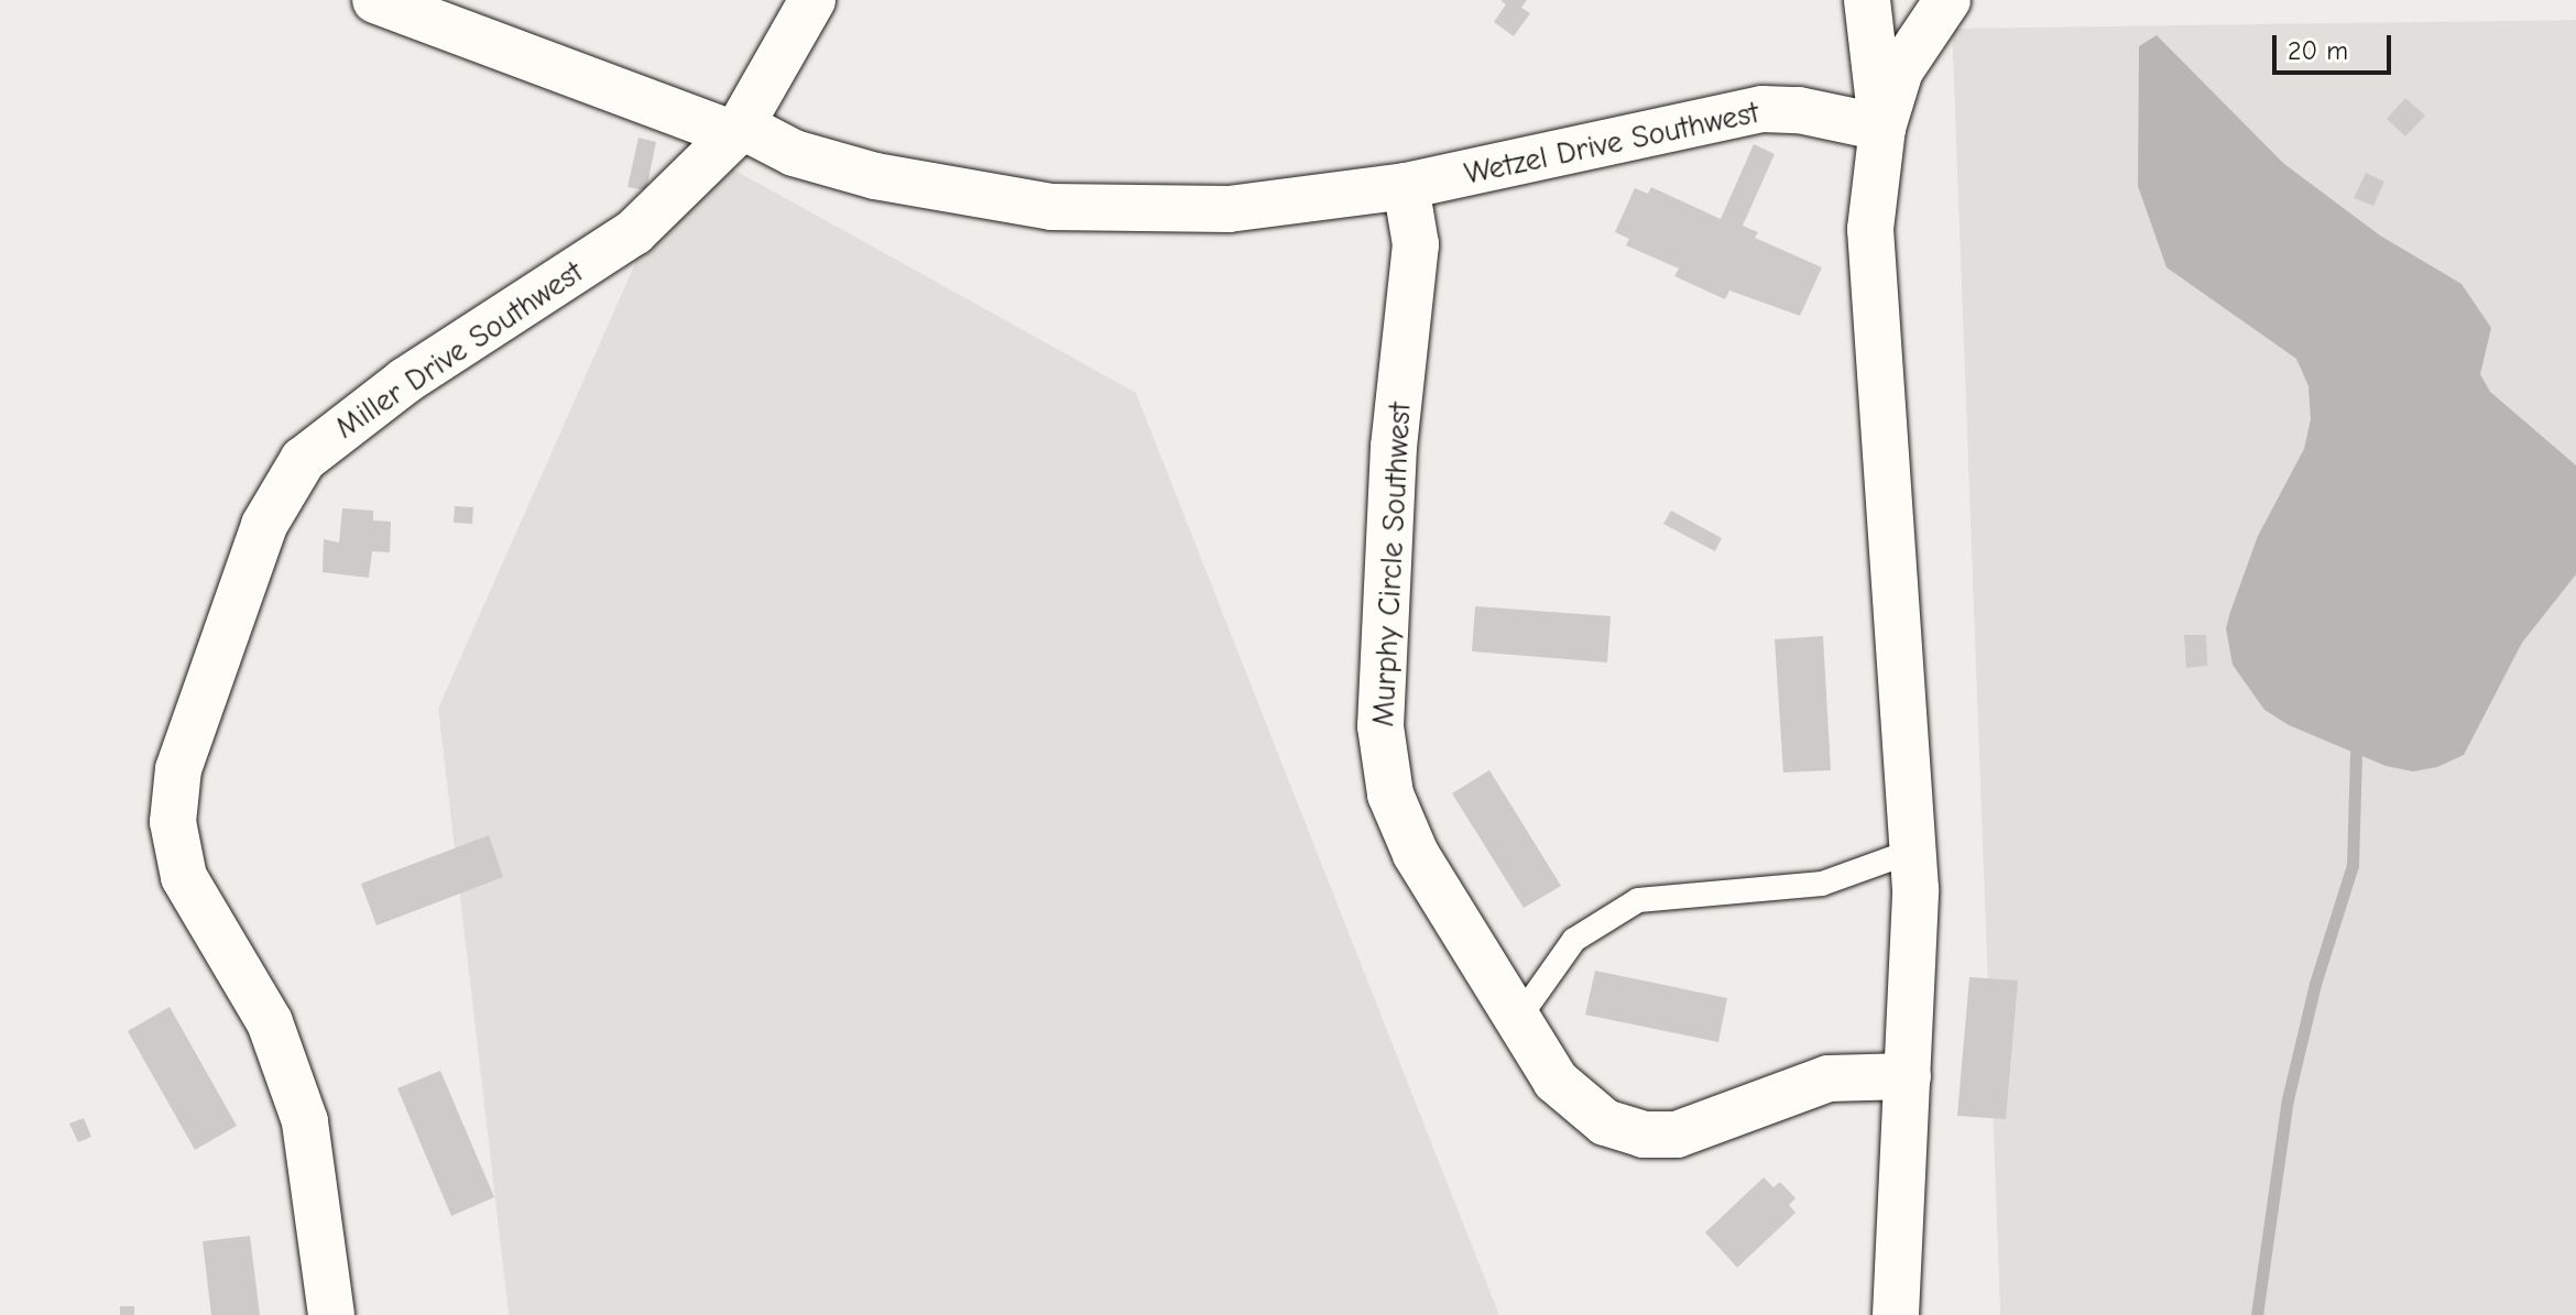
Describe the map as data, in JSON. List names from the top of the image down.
{
  "streets": {
    "street": ["Wetzel Drive Southwest", "Miller Drive Southwest", "Murphy Circle Southwest"]
  },
  "crossings": [
    ["Wetzel Drive Southwest", "Murphy Circle Southwest"]
  ],
  "scale_bar": "20 m"
}
